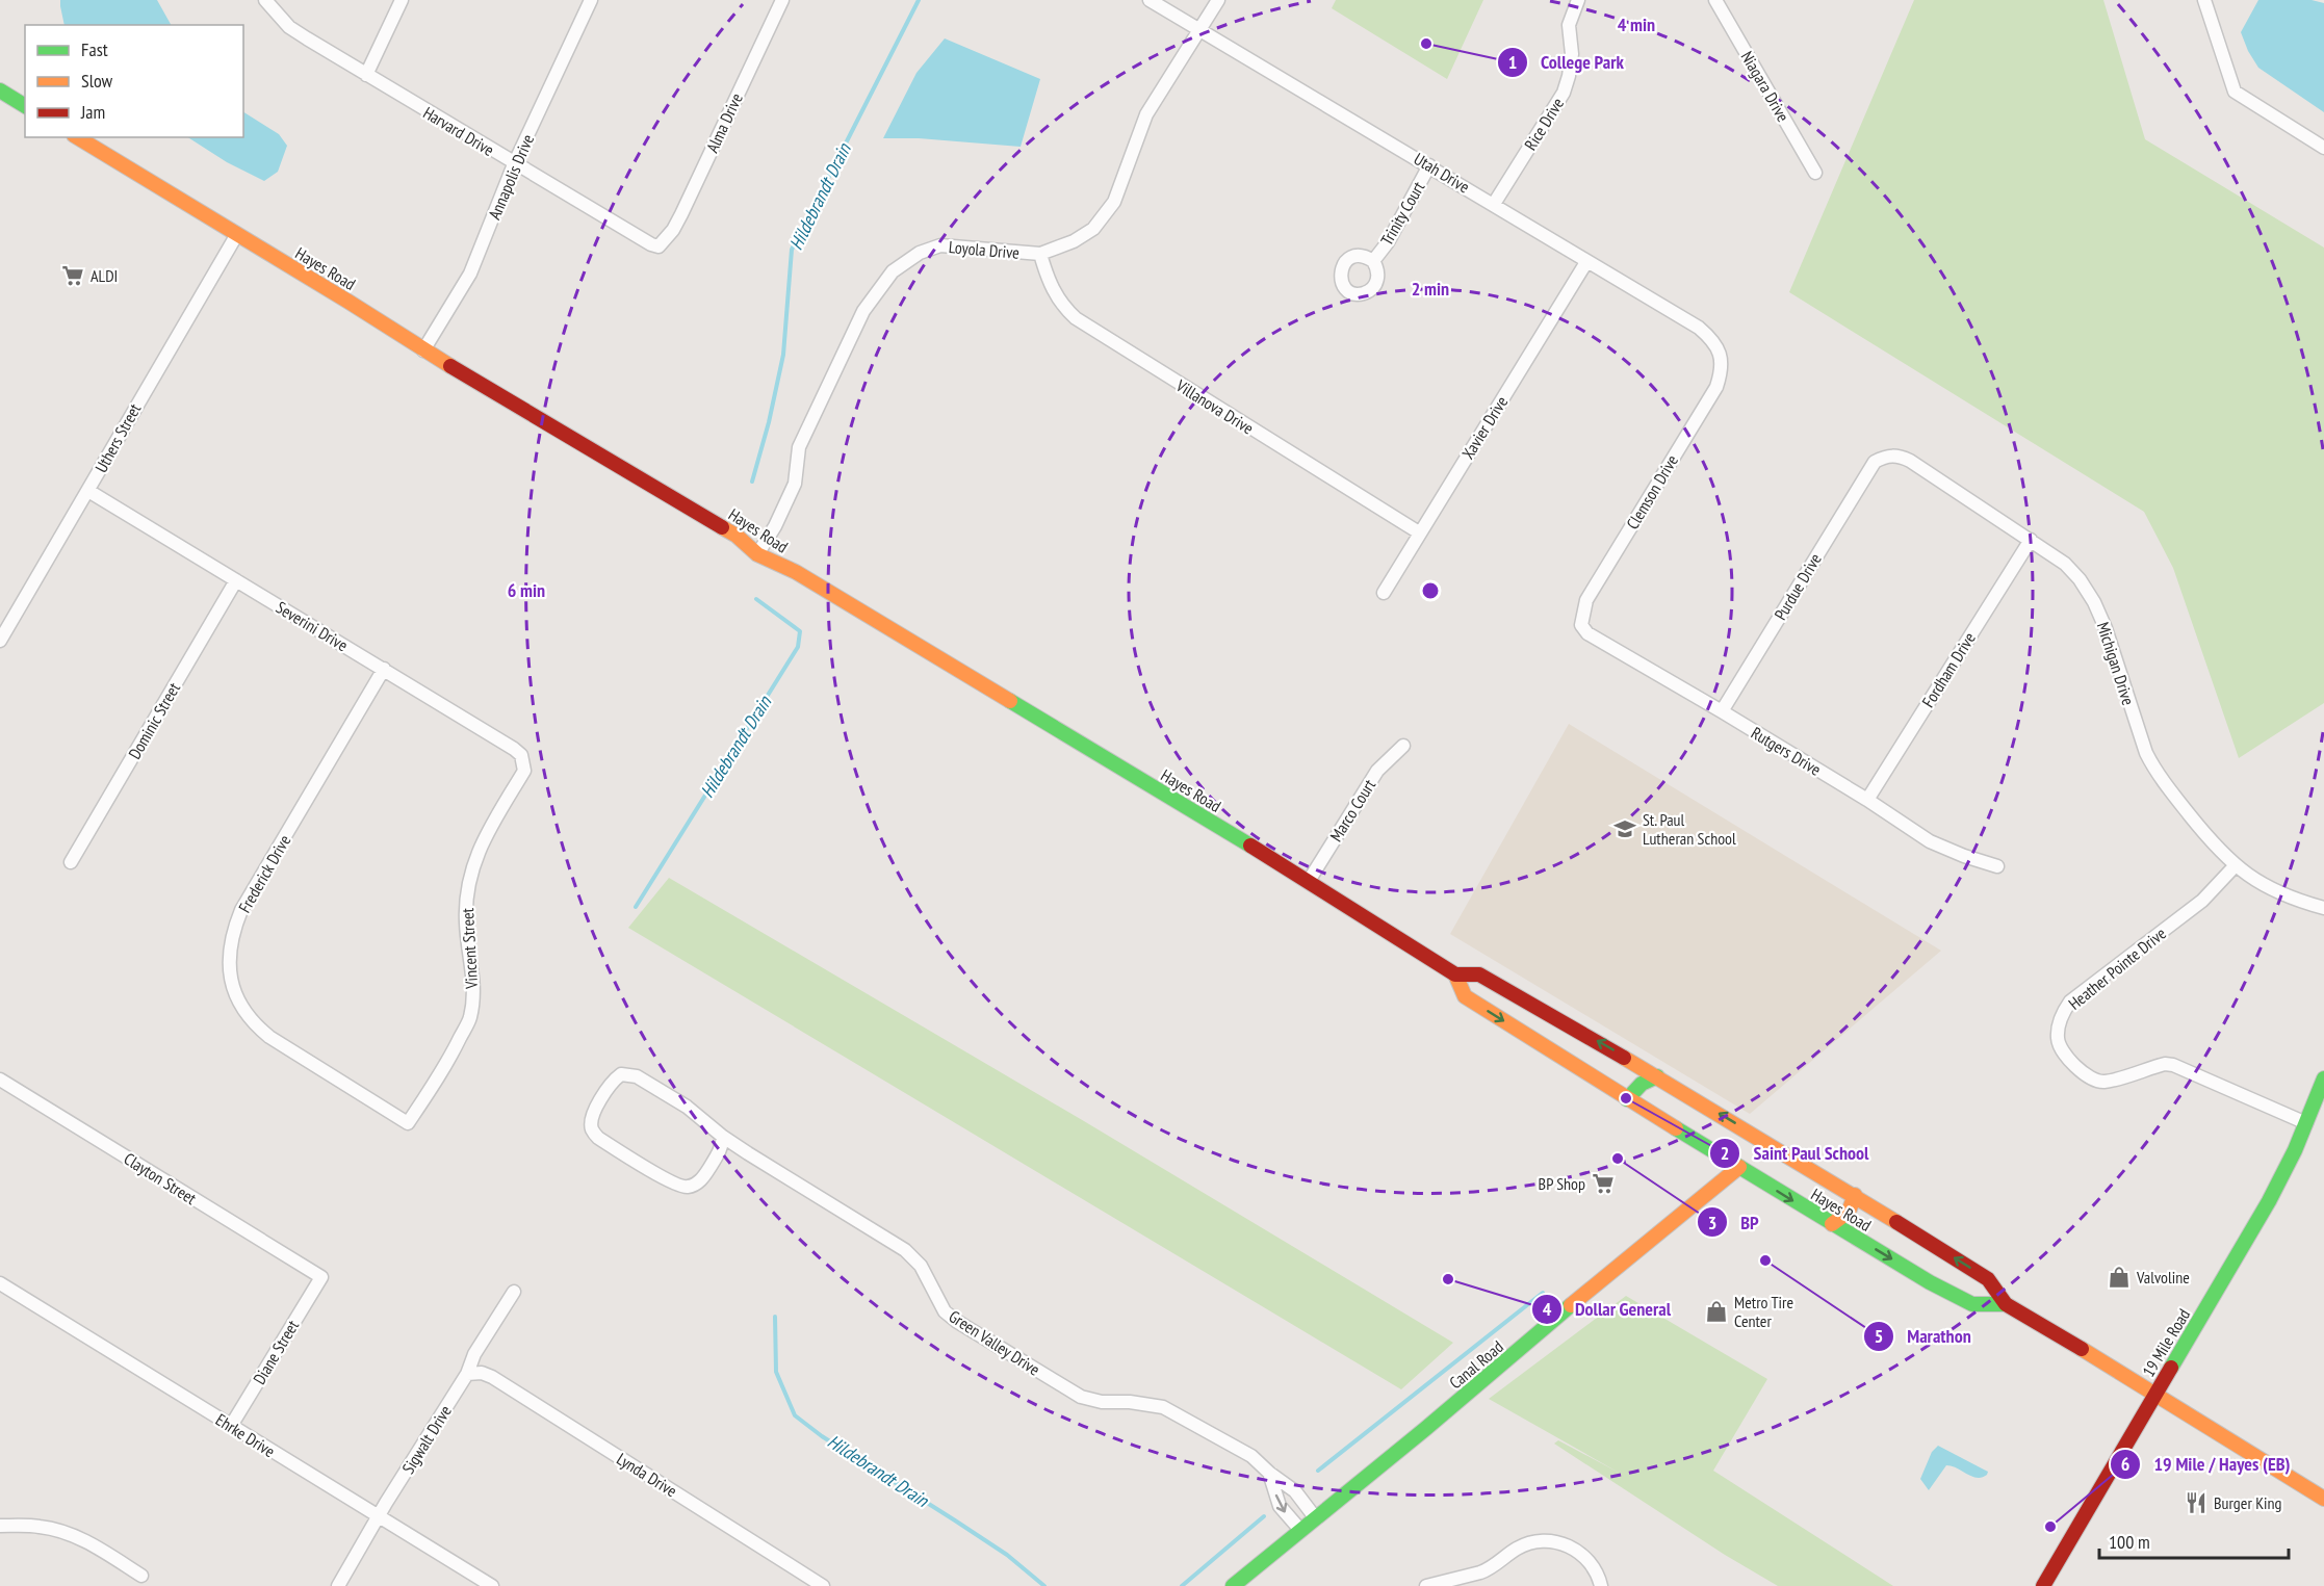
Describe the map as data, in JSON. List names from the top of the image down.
{
  "streets": {
    "street": [
      "Niagara Drive",
      "Alma Drive",
      "Rice Drive",
      "Harvard Drive",
      "Utah Drive",
      "Annapolis Drive",
      "Trinity Court",
      "Loyola Drive",
      "Hayes Road",
      "Villanova Drive",
      "Xavier Drive",
      "Uthers Street",
      "Clemson Drive",
      "Purdue Drive",
      "Severini Drive",
      "Michigan Drive",
      "Fordham Drive",
      "Dominic Street",
      "Rutgers Drive",
      "Marco Court",
      "Frederick Drive",
      "Vincent Street",
      "Heather Pointe Drive",
      "Clayton Street",
      "Green Valley Drive",
      "19 Mile Road",
      "Diane Street",
      "Canal Road",
      "Ehrke Drive",
      "Sigwalt Drive",
      "Lynda Drive"
    ]
  },
  "crossings": [
    ["Alma Drive", "Harvard Drive"],
    ["Rice Drive", "Utah Drive"],
    ["Harvard Drive", "Annapolis Drive"],
    ["Utah Drive", "Trinity Court"],
    ["Utah Drive", "Loyola Drive"],
    ["Utah Drive", "Xavier Drive"],
    ["Utah Drive", "Clemson Drive"],
    ["Annapolis Drive", "Hayes Road"],
    ["Loyola Drive", "Hayes Road"],
    ["Loyola Drive", "Villanova Drive"],
    ["Hayes Road", "Uthers Street"],
    ["Hayes Road", "Marco Court"],
    ["Hayes Road", "19 Mile Road"],
    ["Hayes Road", "Canal Road"],
    ["Villanova Drive", "Xavier Drive"],
    ["Uthers Street", "Severini Drive"],
    ["Clemson Drive", "Rutgers Drive"],
    ["Purdue Drive", "Michigan Drive"],
    ["Purdue Drive", "Rutgers Drive"],
    ["Severini Drive", "Dominic Street"],
    ["Severini Drive", "Frederick Drive"],
    ["Severini Drive", "Vincent Street"],
    ["Michigan Drive", "Fordham Drive"],
    ["Michigan Drive", "Heather Pointe Drive"],
    ["Fordham Drive", "Rutgers Drive"],
    ["Frederick Drive", "Vincent Street"],
    ["Heather Pointe Drive", "19 Mile Road"],
    ["Clayton Street", "Diane Street"],
    ["Green Valley Drive", "Canal Road"],
    ["Diane Street", "Ehrke Drive"],
    ["Ehrke Drive", "Sigwalt Drive"],
    ["Sigwalt Drive", "Lynda Drive"]
  ],
  "water": ["Hildebrandt Drain"],
  "places": {
    "other": [
      "College Park",
      "Saint Paul School",
      "BP",
      "Marathon",
      "Dollar General",
      "19 Mile / Hayes (EB)"
    ],
    "supermarket": ["ALDI", "BP Shop"],
    "school or university": ["St. Paul Lutheran School"],
    "shop": ["Valvoline", "Metro Tire Center"],
    "restaurant": ["Burger King"]
  },
  "legend": ["Fast", "Slow", "Jam"],
  "scale_bar": "100 m",
  "rings": ["4 min", "2 min", "6 min"]
}
